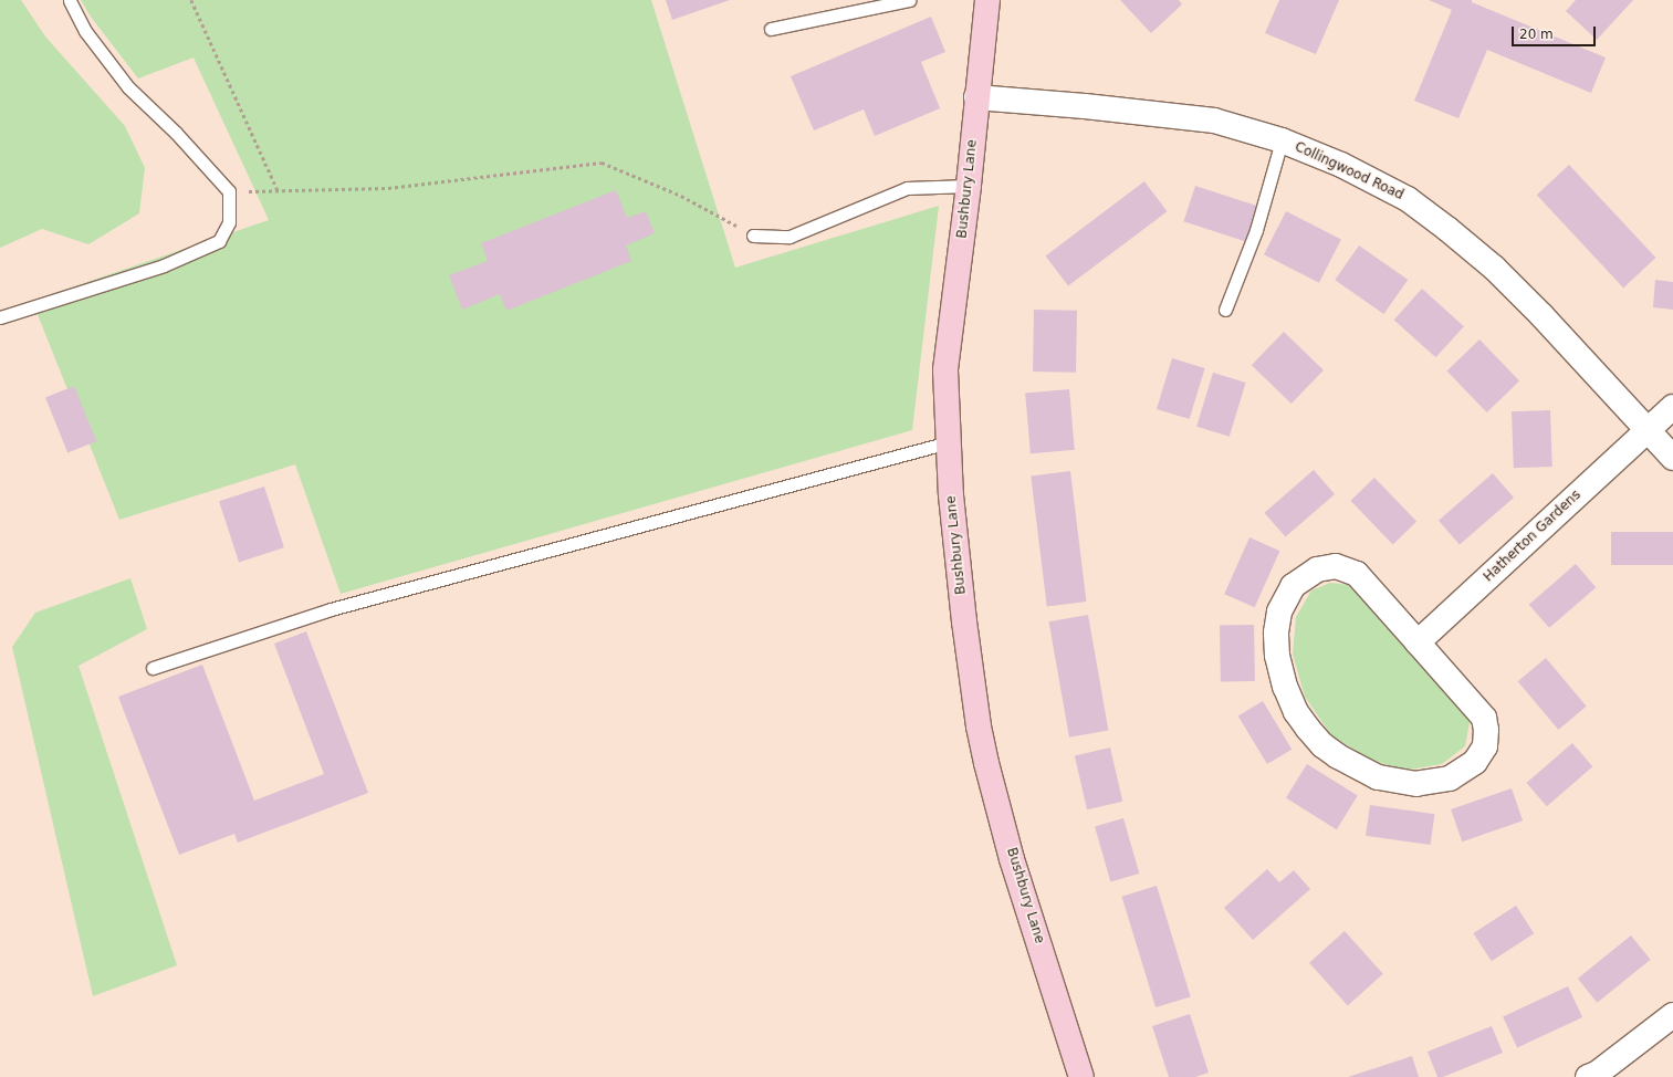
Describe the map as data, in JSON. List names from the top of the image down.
{
  "streets": {
    "street": ["Collingwood Road", "Bushbury Lane", "Hatherton Gardens"]
  },
  "crossings": [
    ["Collingwood Road", "Bushbury Lane"],
    ["Collingwood Road", "Hatherton Gardens"]
  ],
  "scale_bar": "20 m"
}
